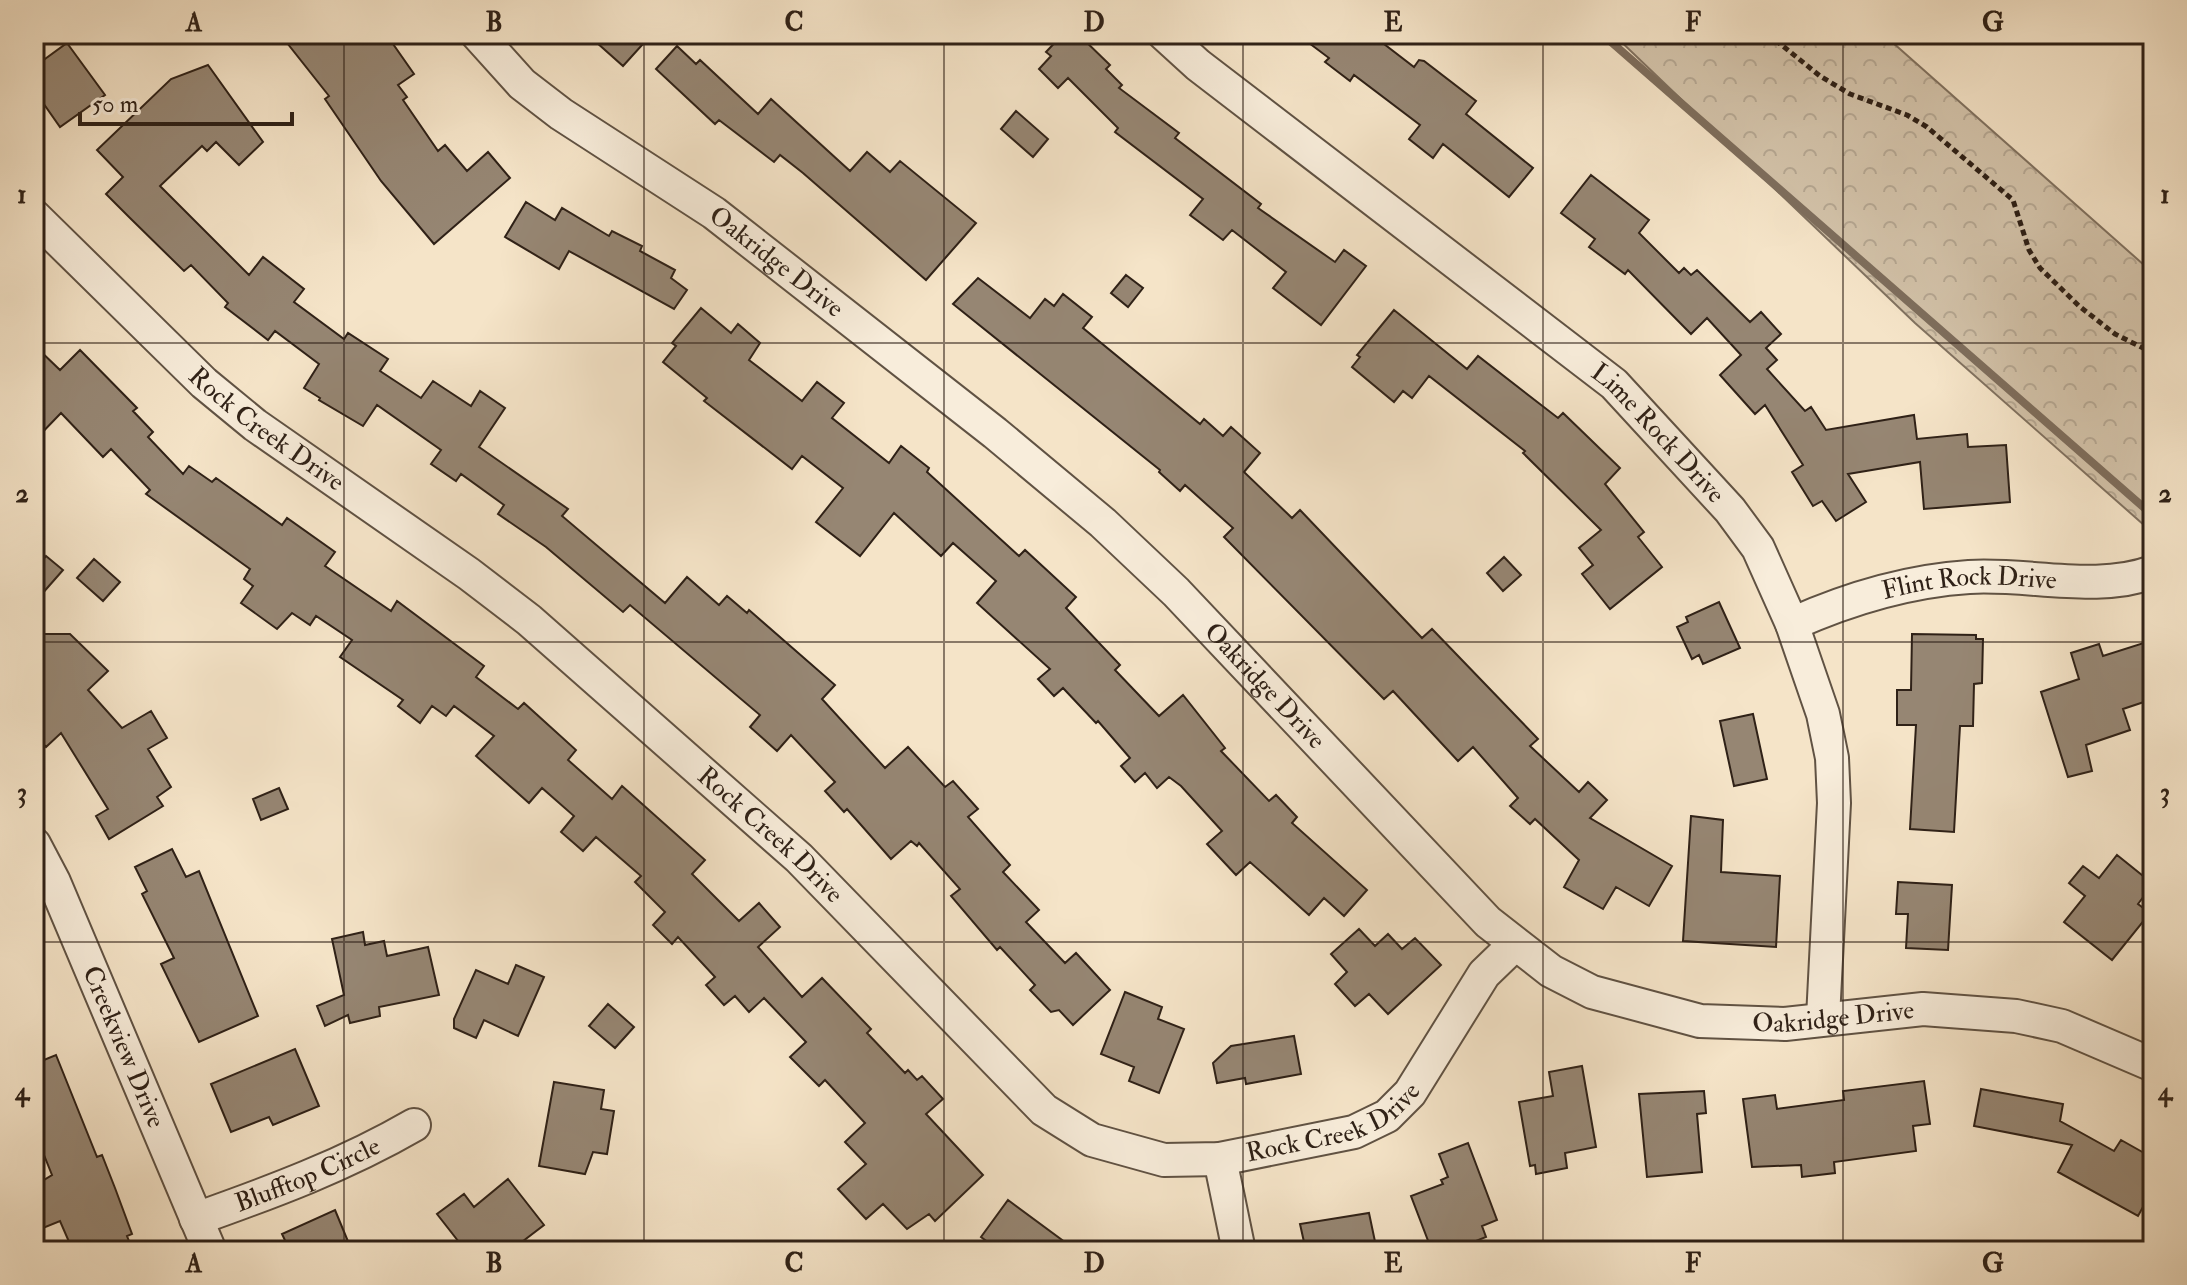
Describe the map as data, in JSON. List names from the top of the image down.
{
  "streets": {
    "street": [
      "Oakridge Drive",
      "Rock Creek Drive",
      "Lime Rock Drive",
      "Flint Rock Drive",
      "Creekview Drive",
      "Blufftop Circle"
    ]
  },
  "crossings": [
    ["Oakridge Drive", "Rock Creek Drive"],
    ["Oakridge Drive", "Lime Rock Drive"],
    ["Lime Rock Drive", "Flint Rock Drive"],
    ["Creekview Drive", "Blufftop Circle"]
  ],
  "scale_bar": "50 m",
  "grid": {
    "columns": [
      "A",
      "B",
      "C",
      "D",
      "E",
      "F",
      "G"
    ],
    "rows": [
      "1",
      "2",
      "3",
      "4"
    ]
  }
}
